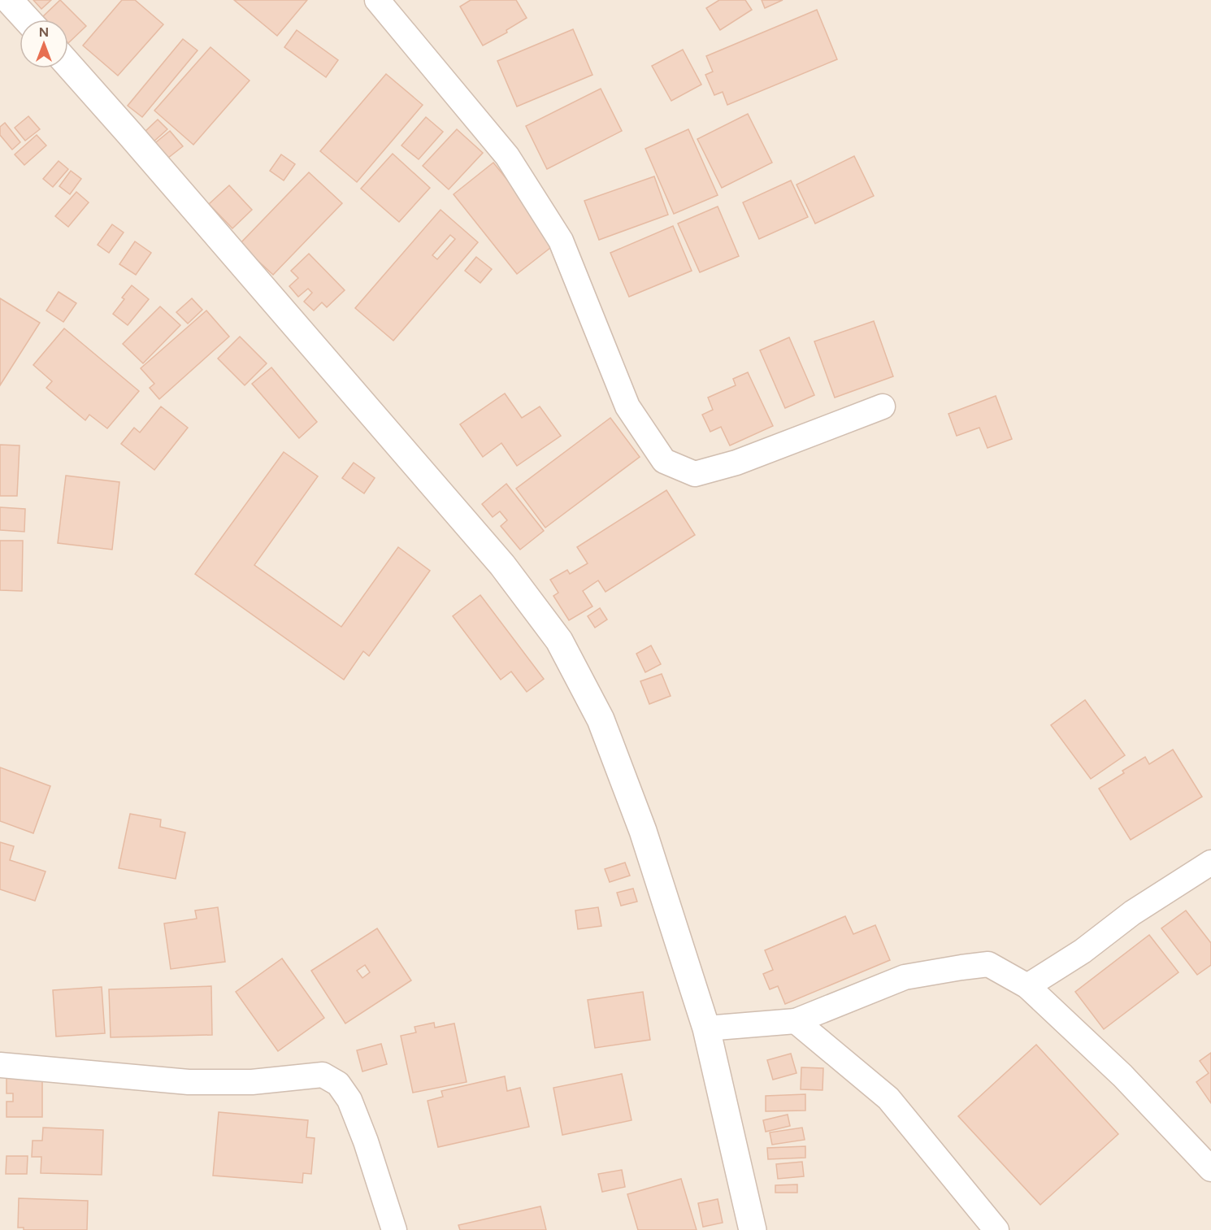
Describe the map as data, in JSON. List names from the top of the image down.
{
  "north": "top"
}
